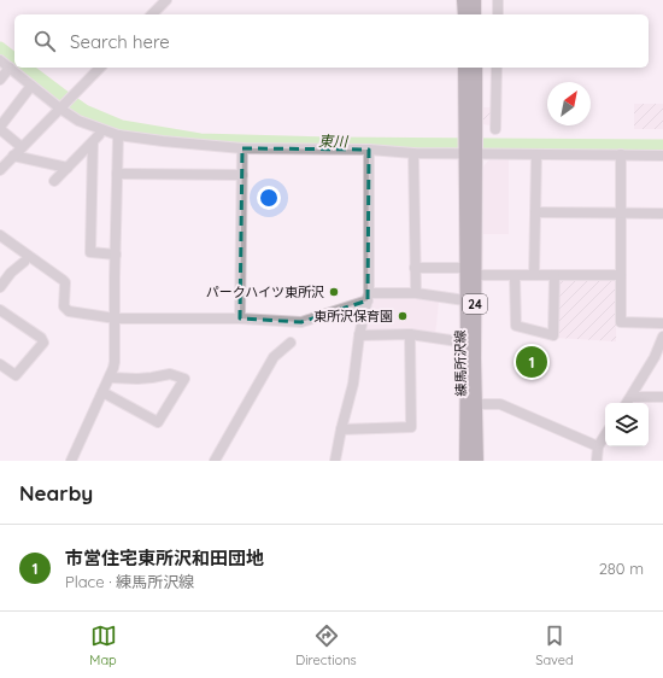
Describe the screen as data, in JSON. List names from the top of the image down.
{
  "streets": {
    "main road": ["24", "練馬所沢線"]
  },
  "crossings": [
    ["24", "練馬所沢線"]
  ],
  "water": ["東川"],
  "places": ["パークハイツ東所沢", "東所沢保育園"],
  "north": "top right",
  "page": {
    "search": "Search here",
    "pins": "1",
    "heading": "Nearby",
    "list": [
      {
        "mark": "1",
        "name": "市営住宅東所沢和田団地",
        "note": "Place · 練馬所沢線",
        "value": "280 m"
      }
    ],
    "nav": ["Map", "Directions", "Saved"]
  }
}
